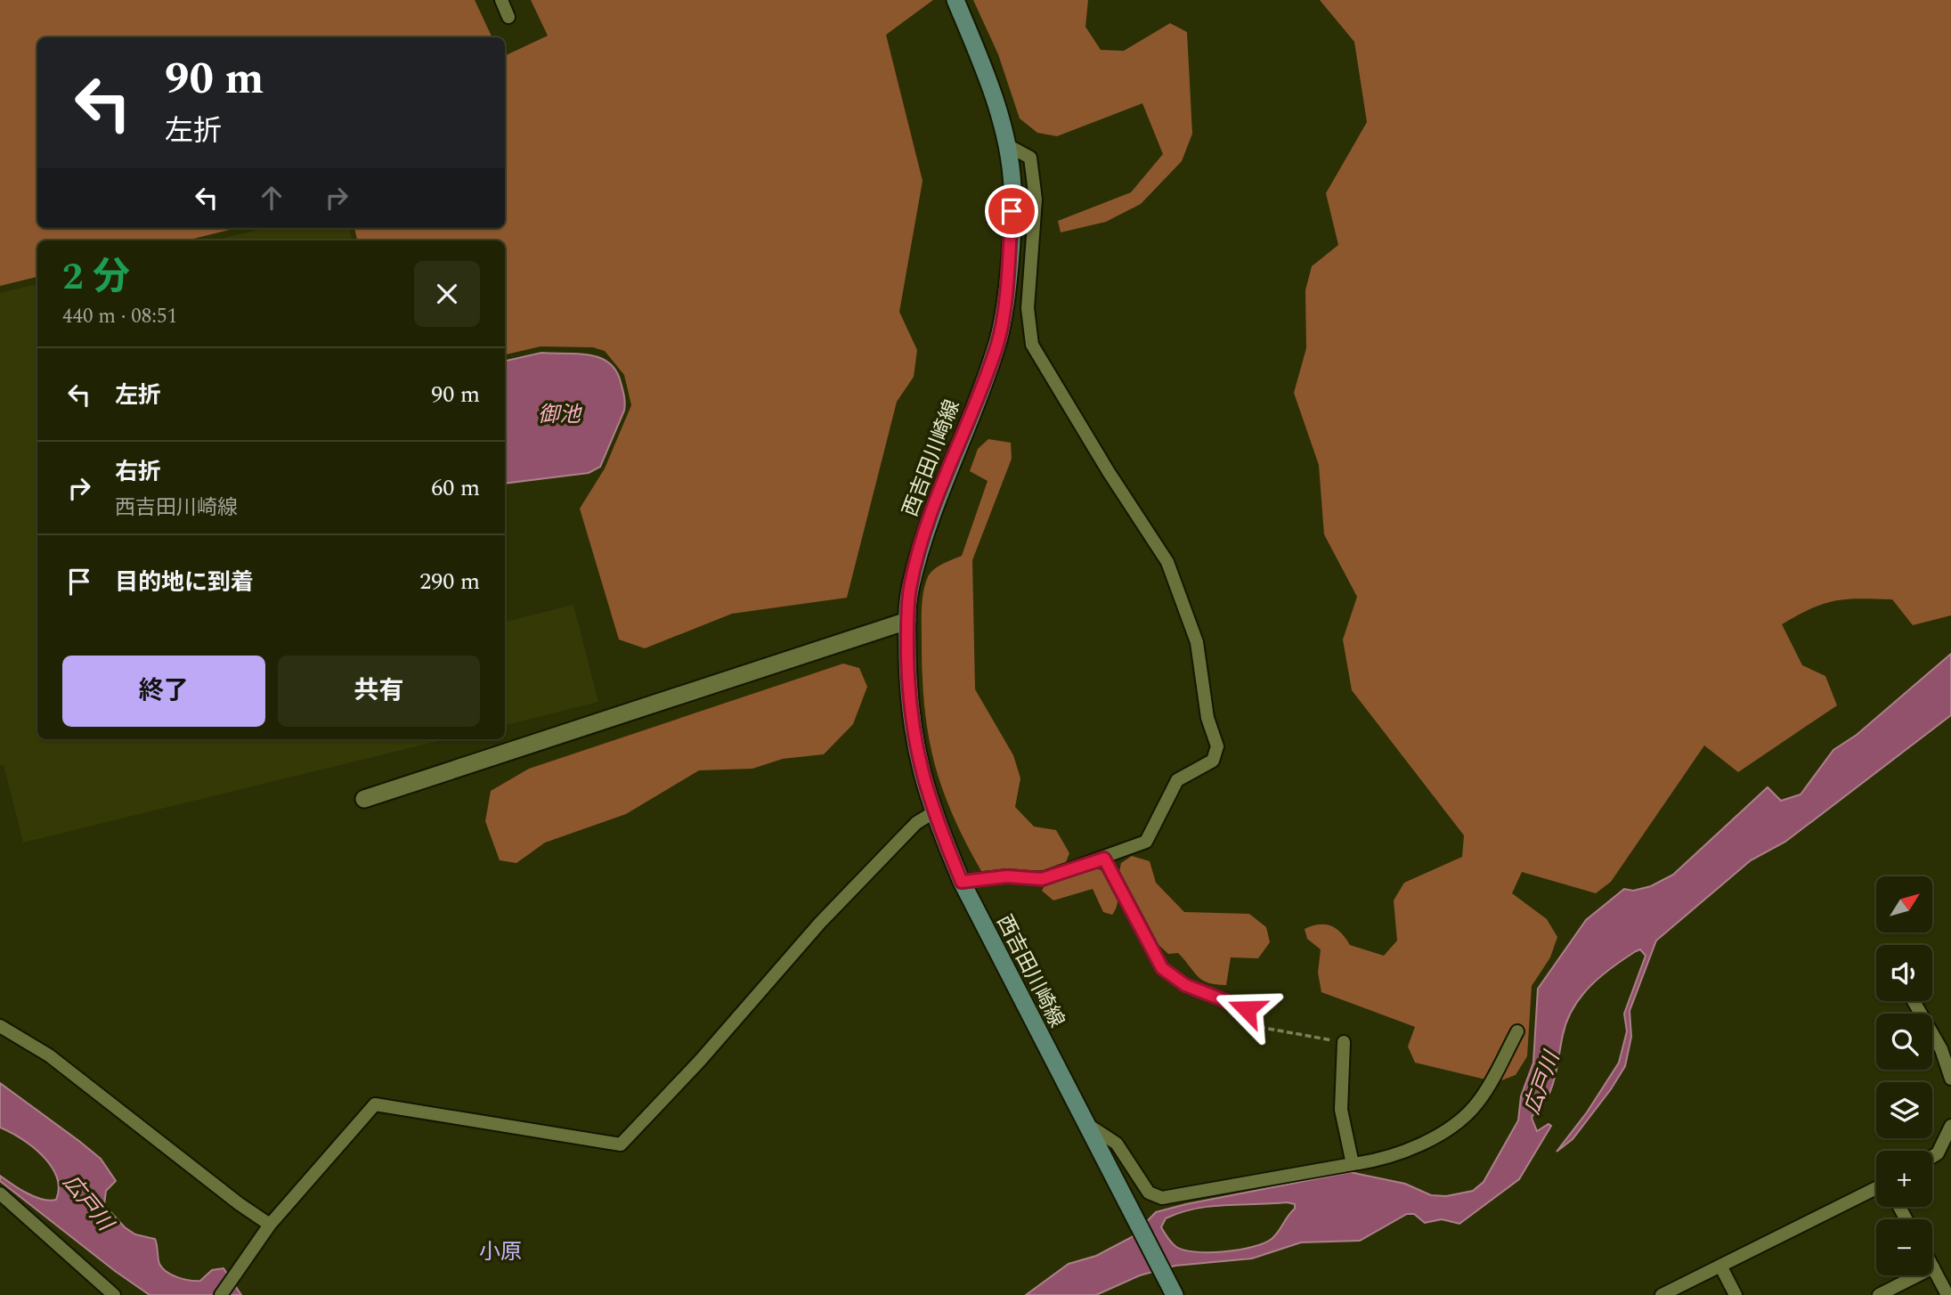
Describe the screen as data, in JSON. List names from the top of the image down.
{
  "streets": {
    "main road": ["西吉田川崎線"]
  },
  "districts": ["小原"],
  "water": ["御池", "広戸川"],
  "north": "top right",
  "page": {
    "turn": ["90 m", "左折"],
    "heading": ["2 分", "440 m · 08:51"],
    "list": [
      {
        "name": "左折",
        "value": "90 m"
      },
      {
        "name": "右折",
        "note": "西吉田川崎線",
        "value": "60 m"
      },
      {
        "name": "目的地に到着",
        "value": "290 m"
      }
    ],
    "buttons": ["終了", "共有"],
    "map_buttons": ["+", "−"]
  }
}
